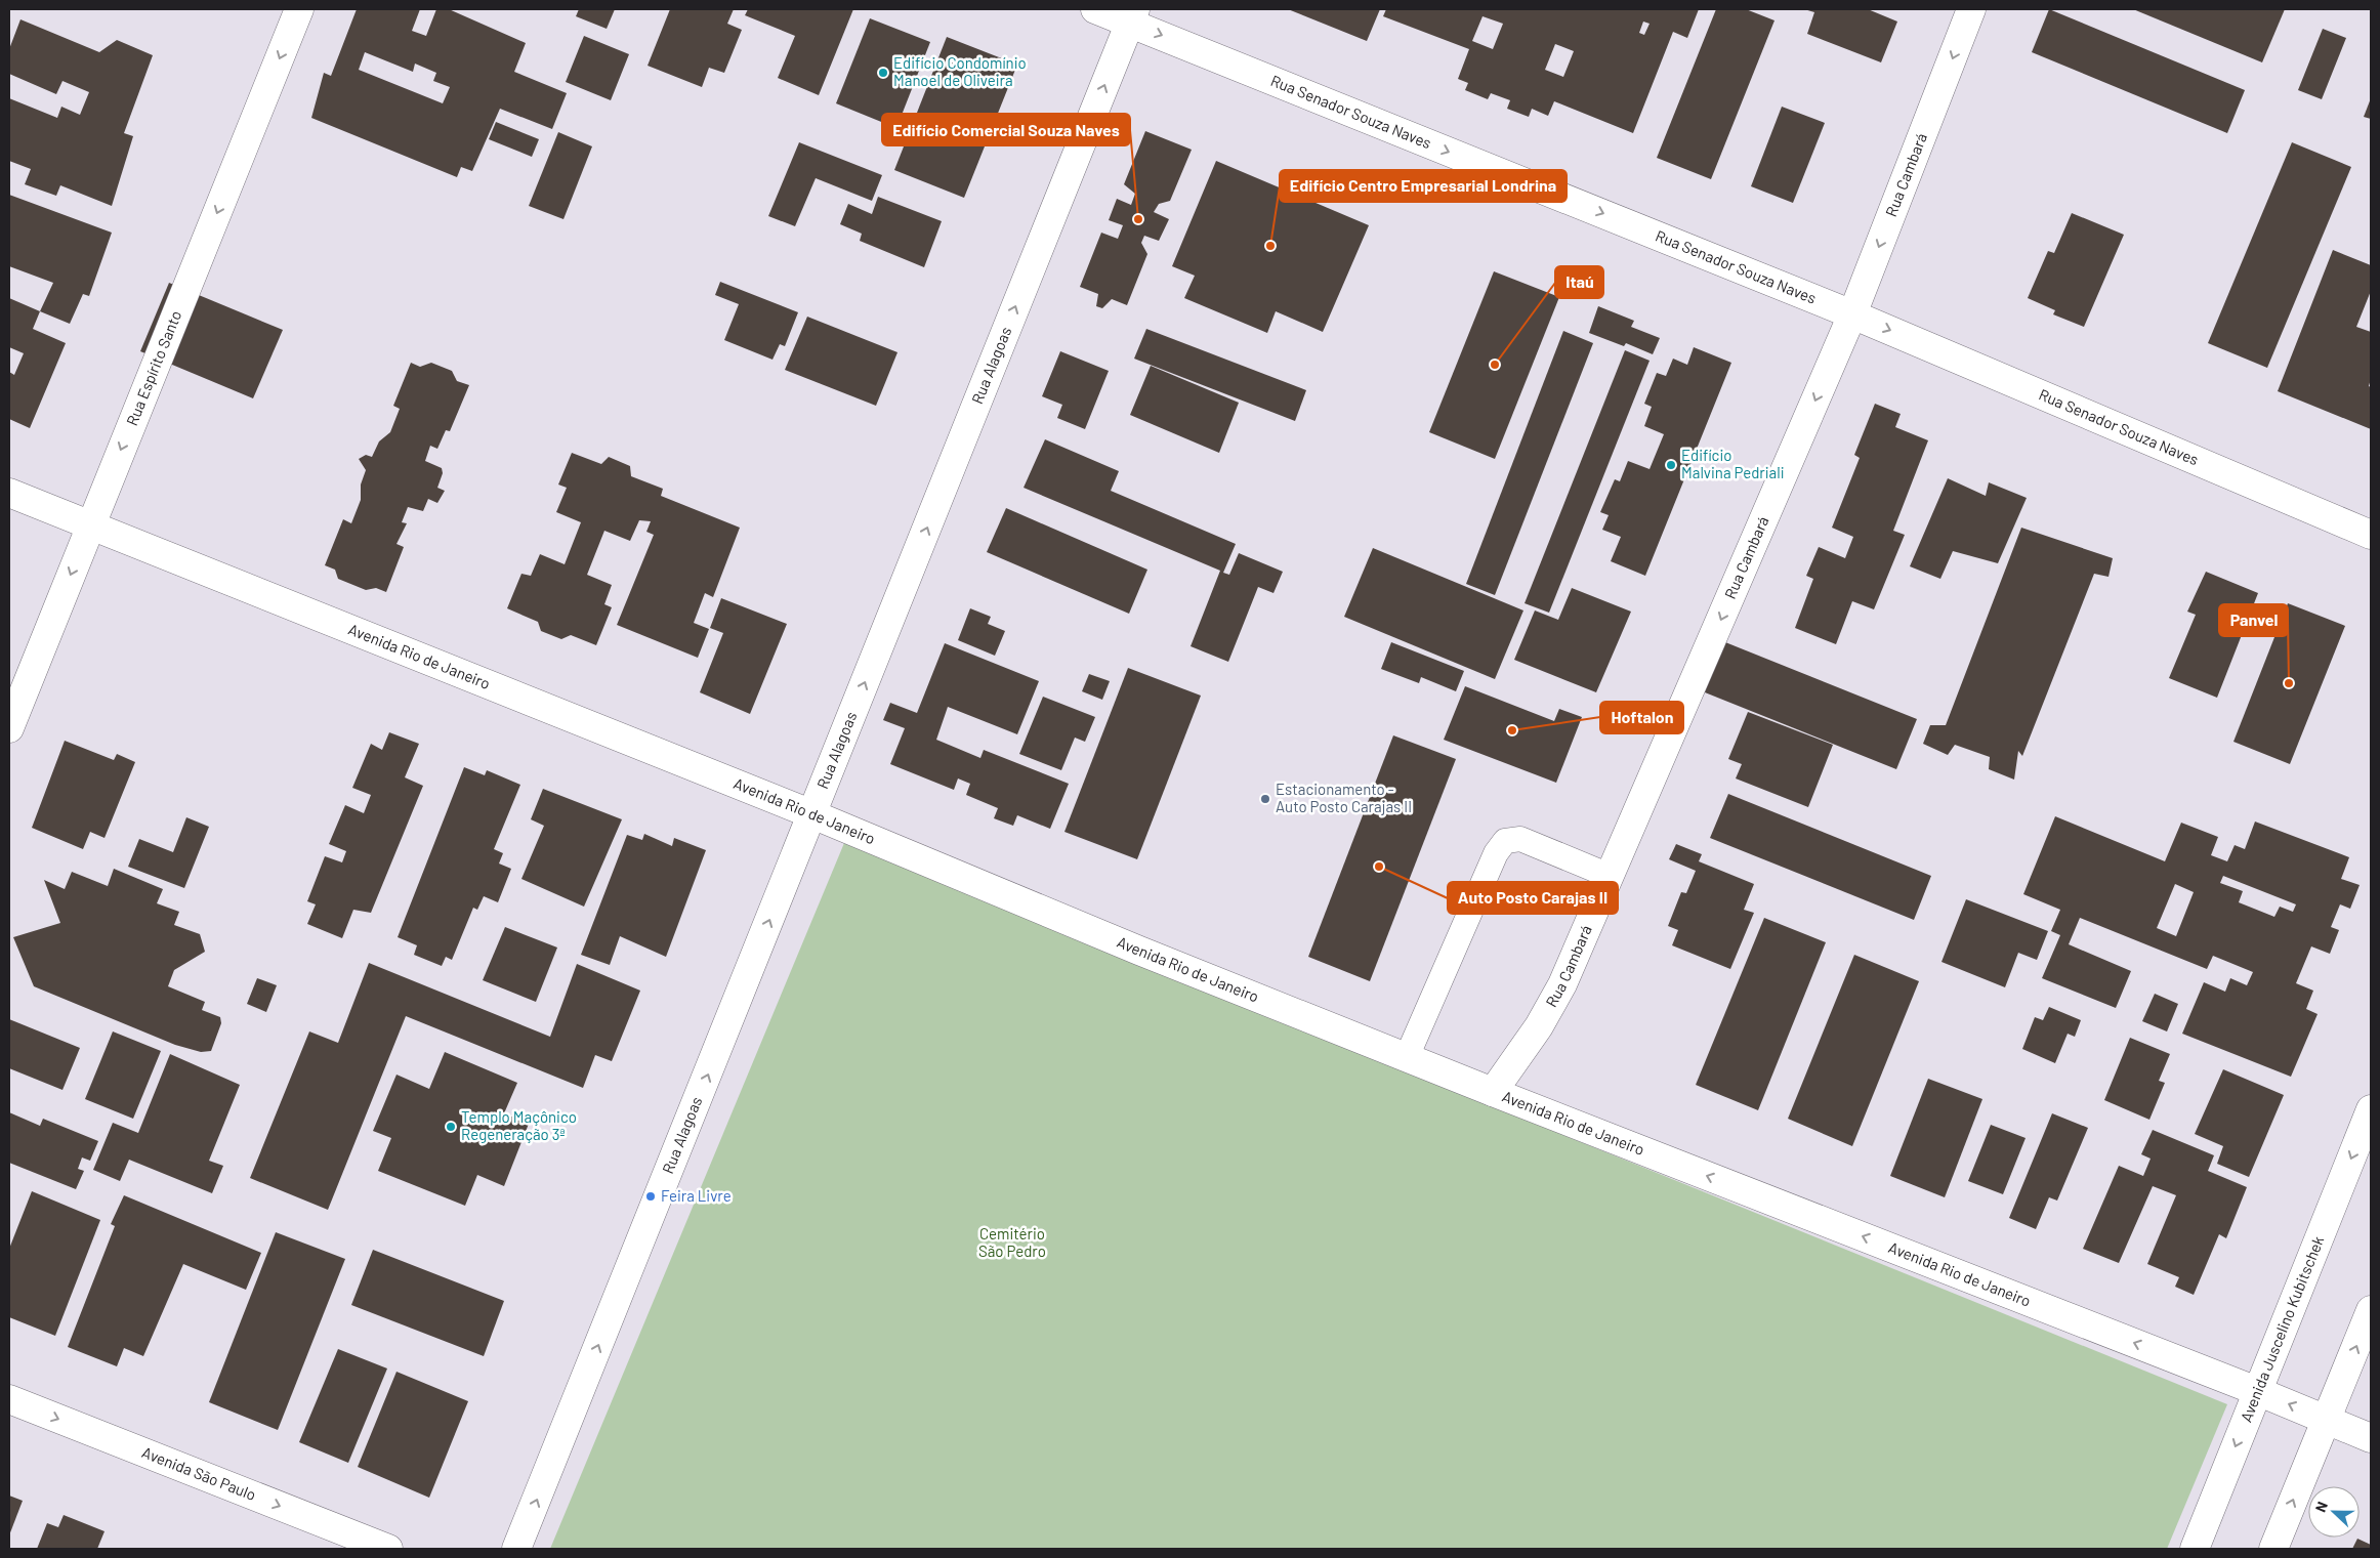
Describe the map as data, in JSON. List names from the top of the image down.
{
  "streets": {
    "street": [
      "Rua Senador Souza Naves",
      "Rua Cambará",
      "Rua Alagoas",
      "Rua Espírito Santo",
      "Avenida Rio de Janeiro",
      "Avenida Juscelino Kubitschek",
      "Avenida São Paulo"
    ]
  },
  "crossings": [
    ["Rua Senador Souza Naves", "Rua Cambará"],
    ["Rua Senador Souza Naves", "Rua Alagoas"],
    ["Rua Cambará", "Avenida Rio de Janeiro"],
    ["Rua Alagoas", "Avenida Rio de Janeiro"],
    ["Rua Espírito Santo", "Avenida Rio de Janeiro"],
    ["Avenida Rio de Janeiro", "Avenida Juscelino Kubitschek"]
  ],
  "one_way": [
    "Rua Senador Souza Naves",
    "Rua Cambará",
    "Rua Alagoas",
    "Rua Espírito Santo",
    "Avenida Rio de Janeiro",
    "Avenida São Paulo"
  ],
  "parks": ["Cemitério São Pedro"],
  "places": [
    "Edifício Condomínio Manoel de Oliveira",
    "Edifício Comercial Souza Naves",
    "Edifício Centro Empresarial Londrina",
    "Itaú",
    "Edifício Malvina Pedriali",
    "Panvel",
    "Hoftalon",
    "Estacionamento - Auto Posto Carajas II",
    "Auto Posto Carajas II",
    "Templo Maçônico Regeneração 3ª",
    "Feira Livre"
  ],
  "north": "left"
}
